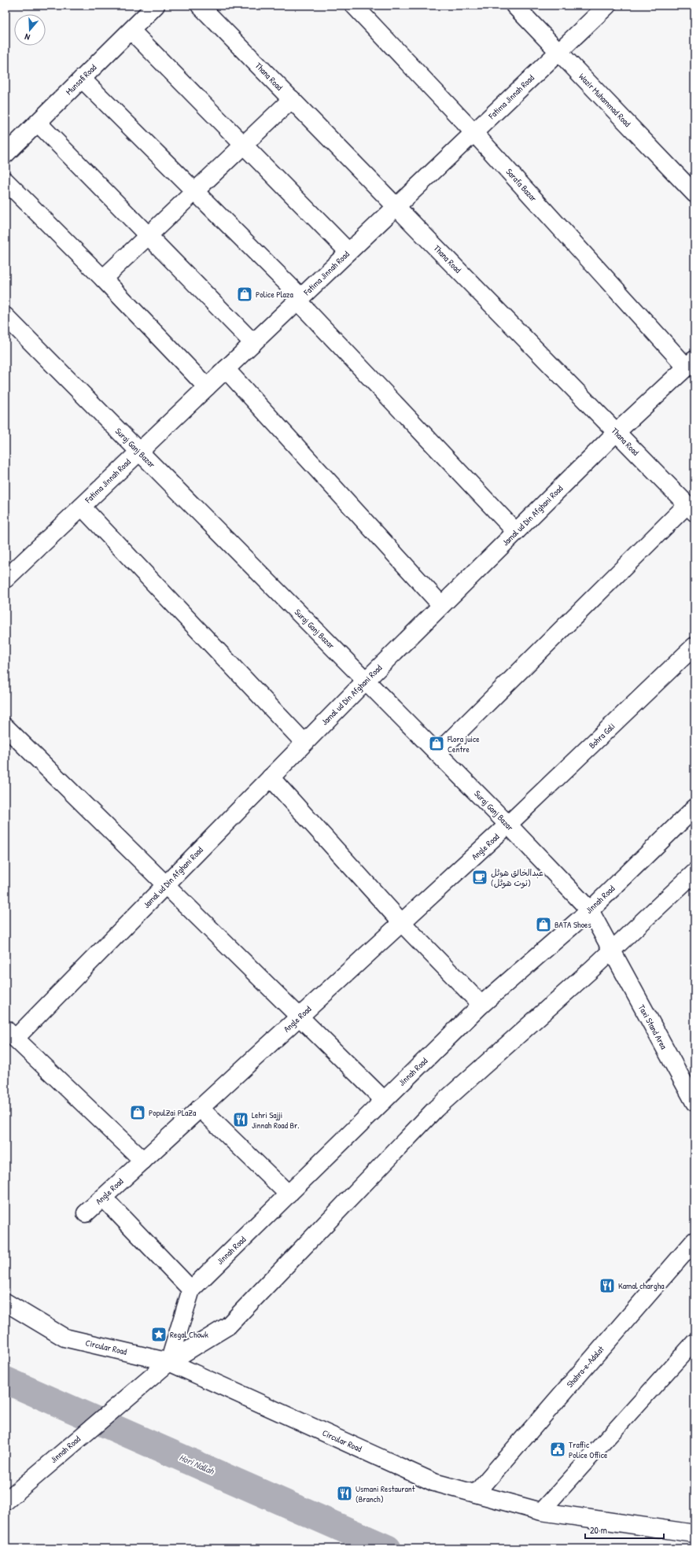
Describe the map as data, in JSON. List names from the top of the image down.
{
  "streets": {
    "street": [
      "Thana Road",
      "Munsafi Road",
      "Fatima Jinnah Road",
      "Wazir Muhammad Road",
      "Sarafa Bazar",
      "Suraj Ganj Bazar",
      "Jamal ud Din Afghani Road",
      "Bohra Gali",
      "Angle Road",
      "Jinnah Road",
      "Taxi Stand Area",
      "Circular Road",
      "Shahra-e-Adalat"
    ]
  },
  "crossings": [
    ["Thana Road", "Fatima Jinnah Road"],
    ["Thana Road", "Jamal ud Din Afghani Road"],
    ["Fatima Jinnah Road", "Wazir Muhammad Road"],
    ["Fatima Jinnah Road", "Sarafa Bazar"],
    ["Fatima Jinnah Road", "Suraj Ganj Bazar"],
    ["Sarafa Bazar", "Jamal ud Din Afghani Road"],
    ["Suraj Ganj Bazar", "Jamal ud Din Afghani Road"],
    ["Suraj Ganj Bazar", "Bohra Gali"],
    ["Suraj Ganj Bazar", "Angle Road"],
    ["Suraj Ganj Bazar", "Jinnah Road"],
    ["Suraj Ganj Bazar", "Taxi Stand Area"],
    ["Bohra Gali", "Angle Road"],
    ["Jinnah Road", "Taxi Stand Area"],
    ["Jinnah Road", "Circular Road"],
    ["Circular Road", "Shahra-e-Adalat"]
  ],
  "water": ["Hori Nallah"],
  "places": {
    "shop": [
      "Police Plaza",
      "Flora juice Centre",
      "BATA Shoes",
      "PopulZai PLaZa"
    ],
    "cafe": ["عبدالخالق ھوٹل (توت ھوٹل)"],
    "restaurant": ["Lehri Sajji Jinnah Road Br.", "Kamal chargha", "Usmani Restaurant (Branch)"],
    "place": ["Regal Chowk"],
    "public building": ["Traffic Police Office"]
  },
  "scale_bar": "20 m",
  "north": "bottom"
}
